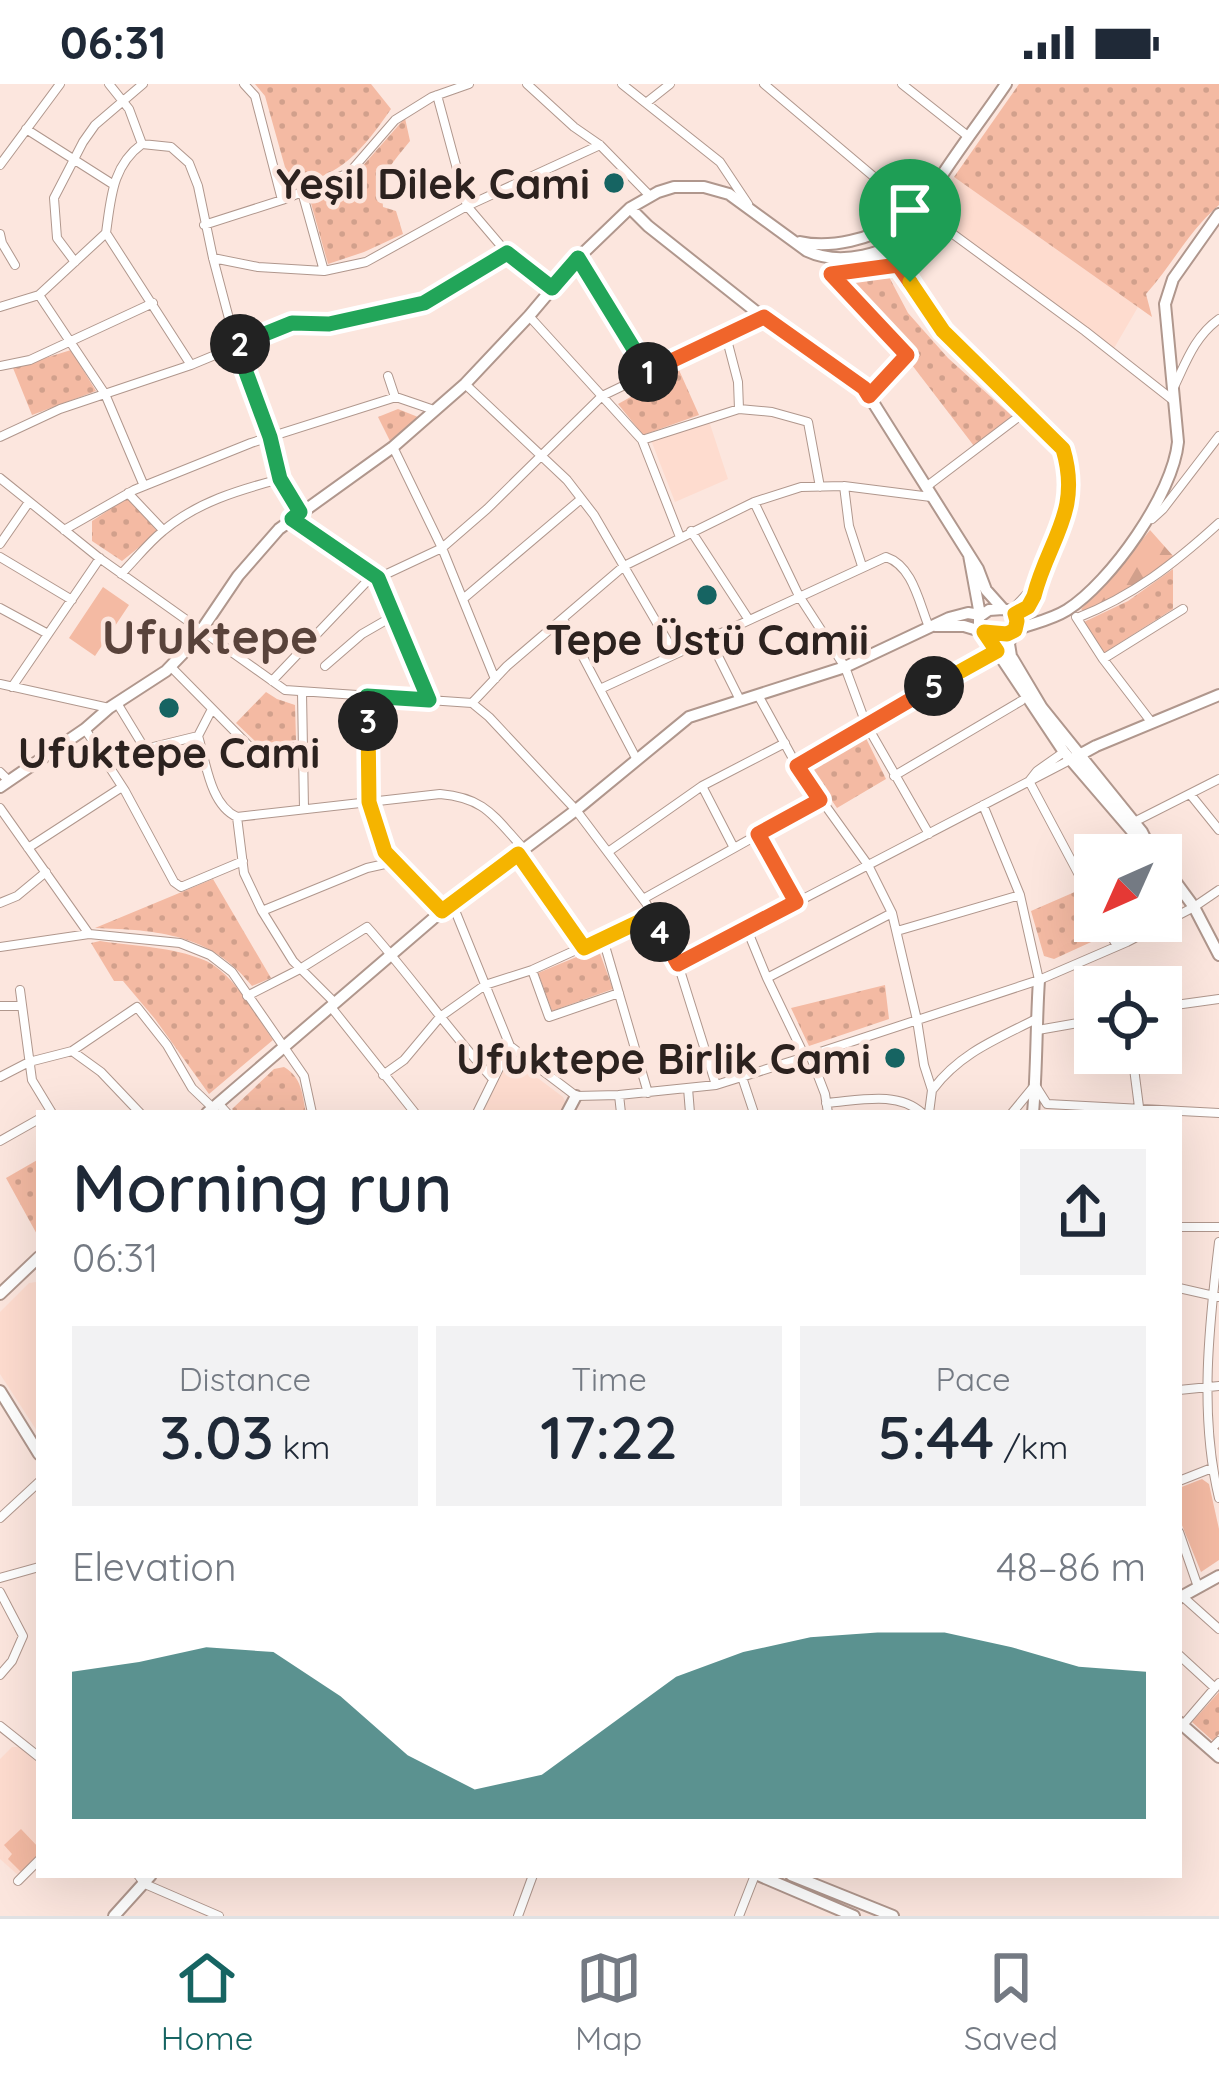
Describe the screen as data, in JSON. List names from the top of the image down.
{
  "districts": ["Ufuktepe"],
  "places": [
    "Yeşil Dilek Cami",
    "Tepe Üstü Camii",
    "Ufuktepe Cami",
    "Ufuktepe Birlik Cami"
  ],
  "north": "bottom left",
  "page": {
    "status": "06:31",
    "pins": [
      "2",
      "1",
      "5",
      "3",
      "4"
    ],
    "heading": ["Morning run", "06:31"],
    "stats": [
      ["Distance", "3.03 km"],
      ["Time", "17:22"],
      ["Pace", "5:44 /km"]
    ],
    "chart": ["Elevation", "48–86 m"],
    "tabs": ["Home", "Map", "Saved"]
  }
}
